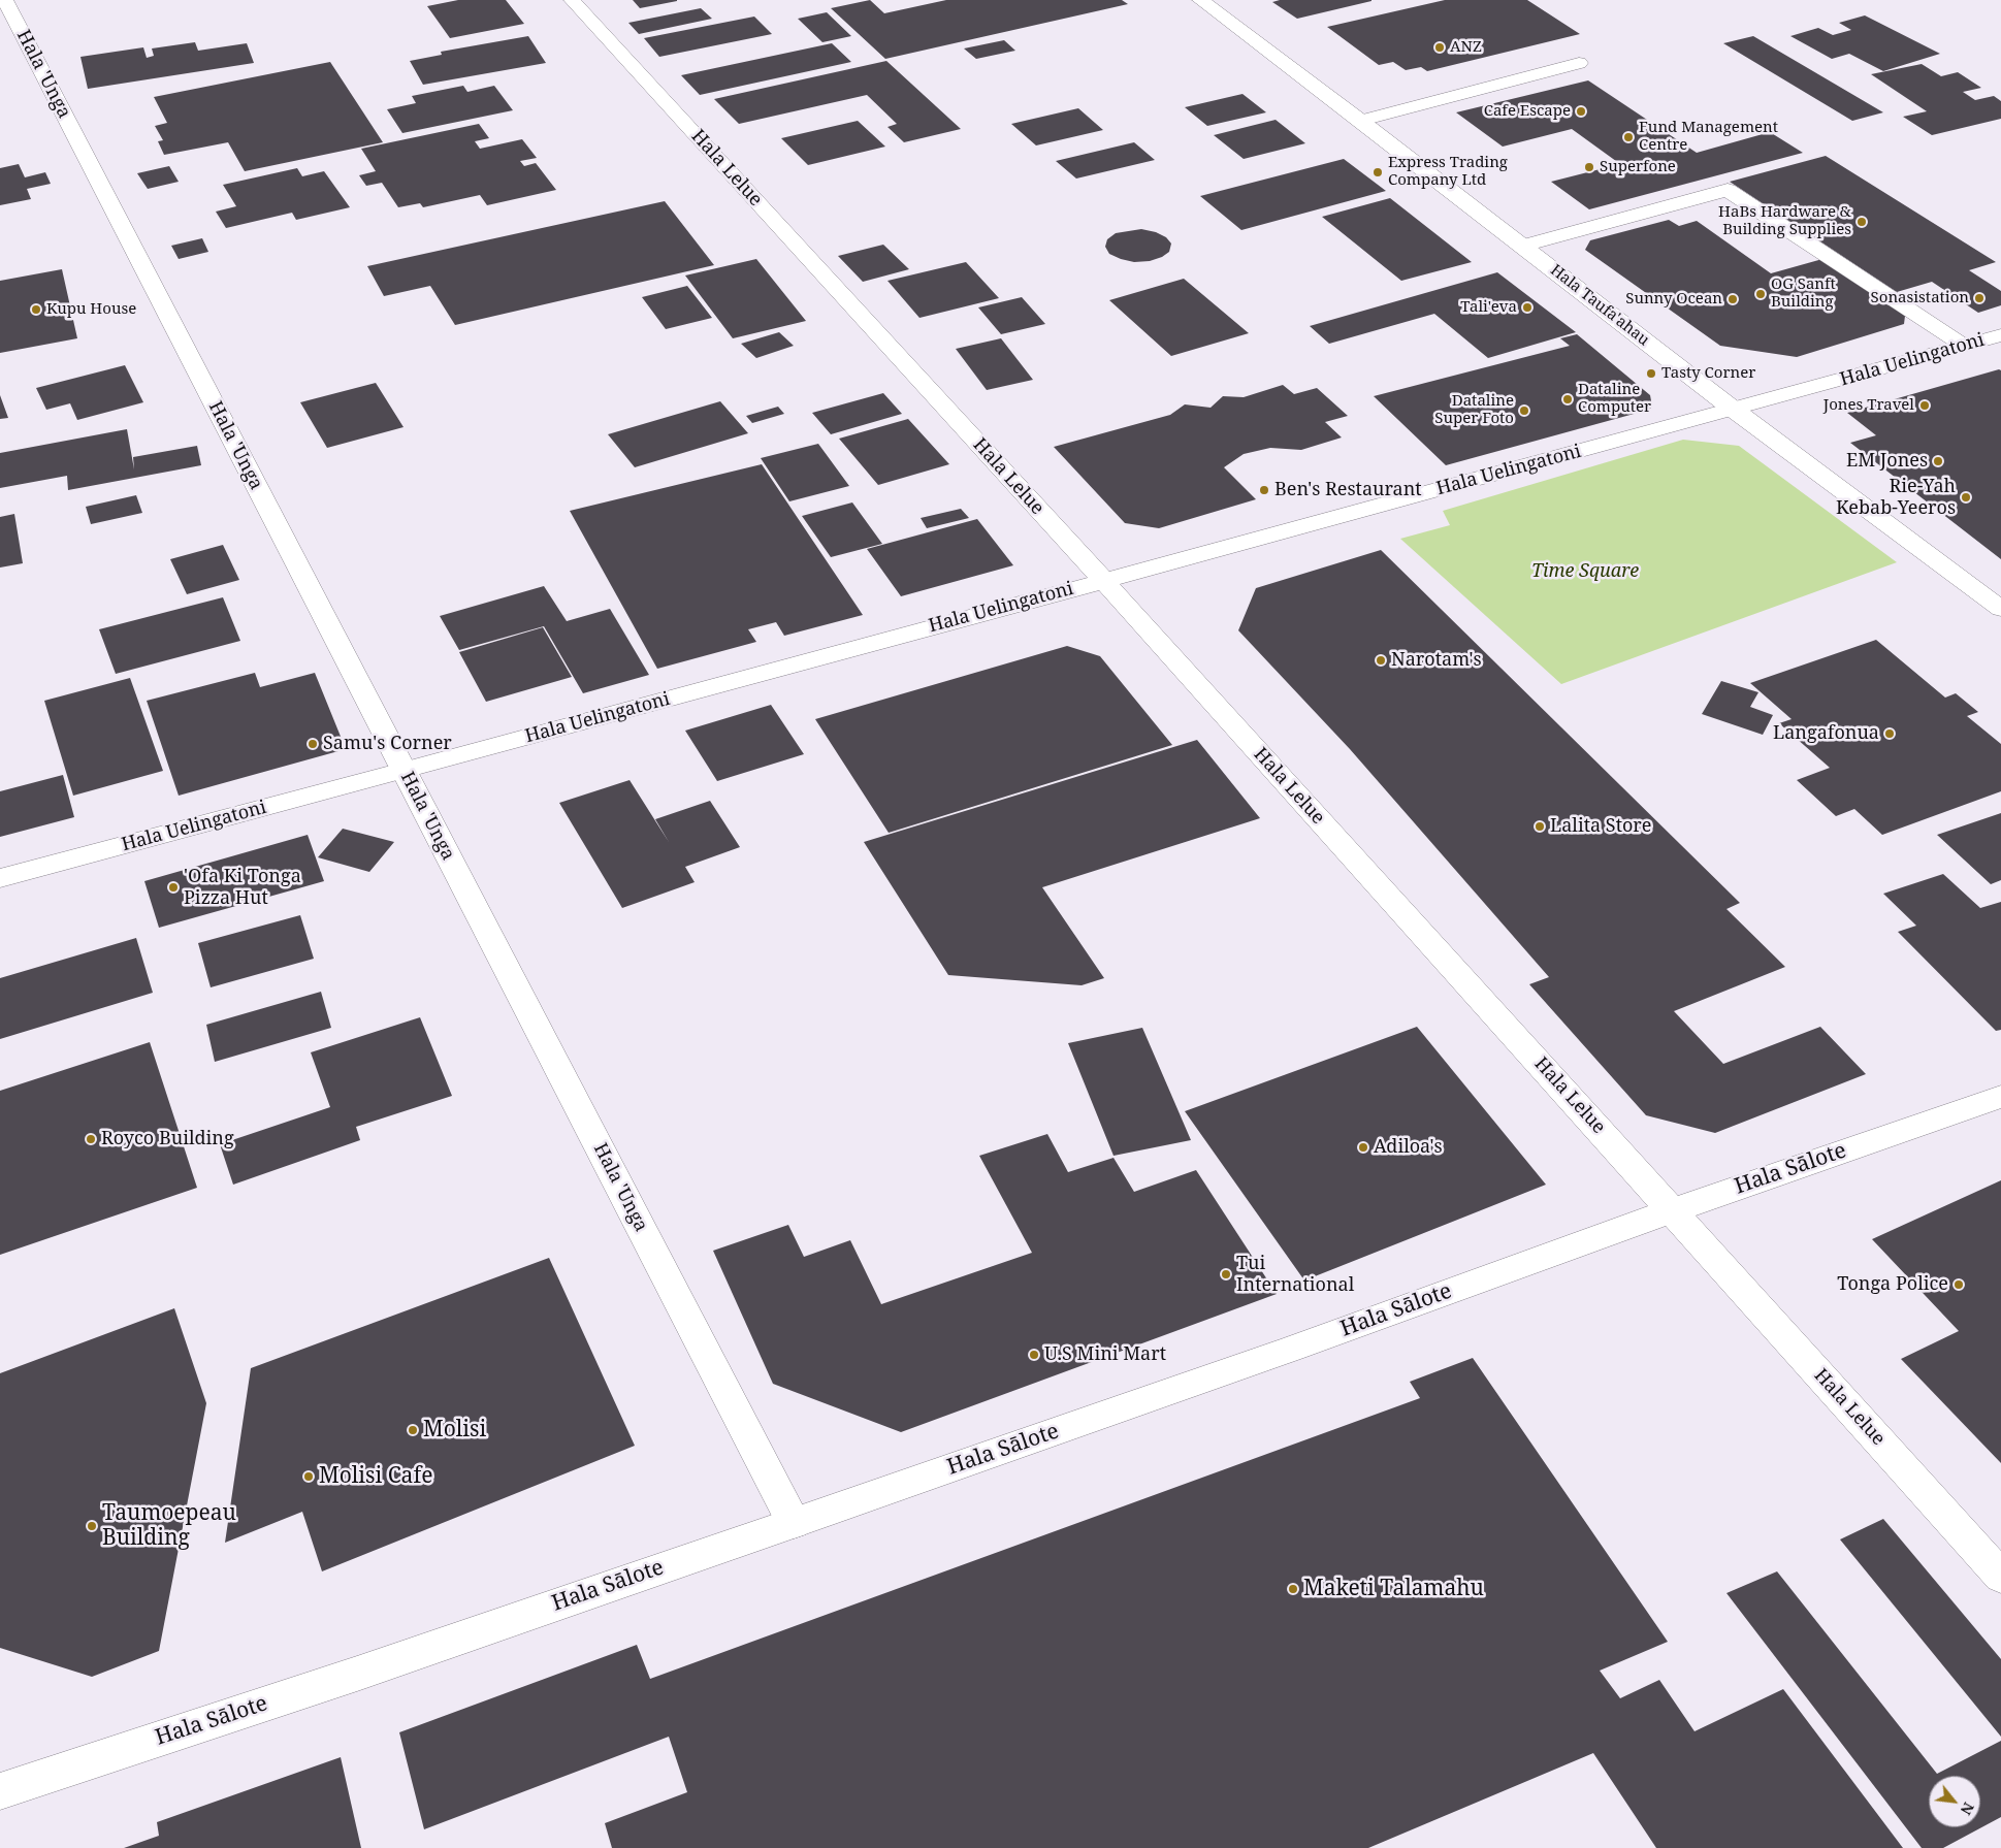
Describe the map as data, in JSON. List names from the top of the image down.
{
  "streets": {
    "street": [
      "Hala 'Unga",
      "Hala Lelue",
      "Hala Taufa'ahau",
      "Hala Uelingatoni",
      "Hala Sālote"
    ]
  },
  "crossings": [
    ["Hala 'Unga", "Hala Uelingatoni"],
    ["Hala 'Unga", "Hala Sālote"],
    ["Hala Lelue", "Hala Uelingatoni"],
    ["Hala Lelue", "Hala Sālote"],
    ["Hala Taufa'ahau", "Hala Uelingatoni"]
  ],
  "parks": ["Time Square"],
  "places": [
    "ANZ",
    "Cafe Escape",
    "Fund Management Centre",
    "Superfone",
    "Express Trading Company Ltd",
    "HaBs Hardware & Building Supplies",
    "OG Sanft Building",
    "Sonasistation",
    "Sunny Ocean",
    "Tali'eva",
    "Kupu House",
    "Tasty Corner",
    "Dataline Computer",
    "Jones Travel",
    "Dataline Super Foto",
    "EM Jones",
    "Ben's Restaurant",
    "Rie-Yah Kebab-Yeeros",
    "Narotam's",
    "Langafonua",
    "Samu's Corner",
    "Lalita Store",
    "'Ofa Ki Tonga Pizza Hut",
    "Royco Building",
    "Adiloa's",
    "Tui International",
    "Tonga Police",
    "U.S Mini Mart",
    "Molisi",
    "Molisi Cafe",
    "Taumoepeau Building",
    "Maketi Talamahu"
  ],
  "north": "bottom right"
}
